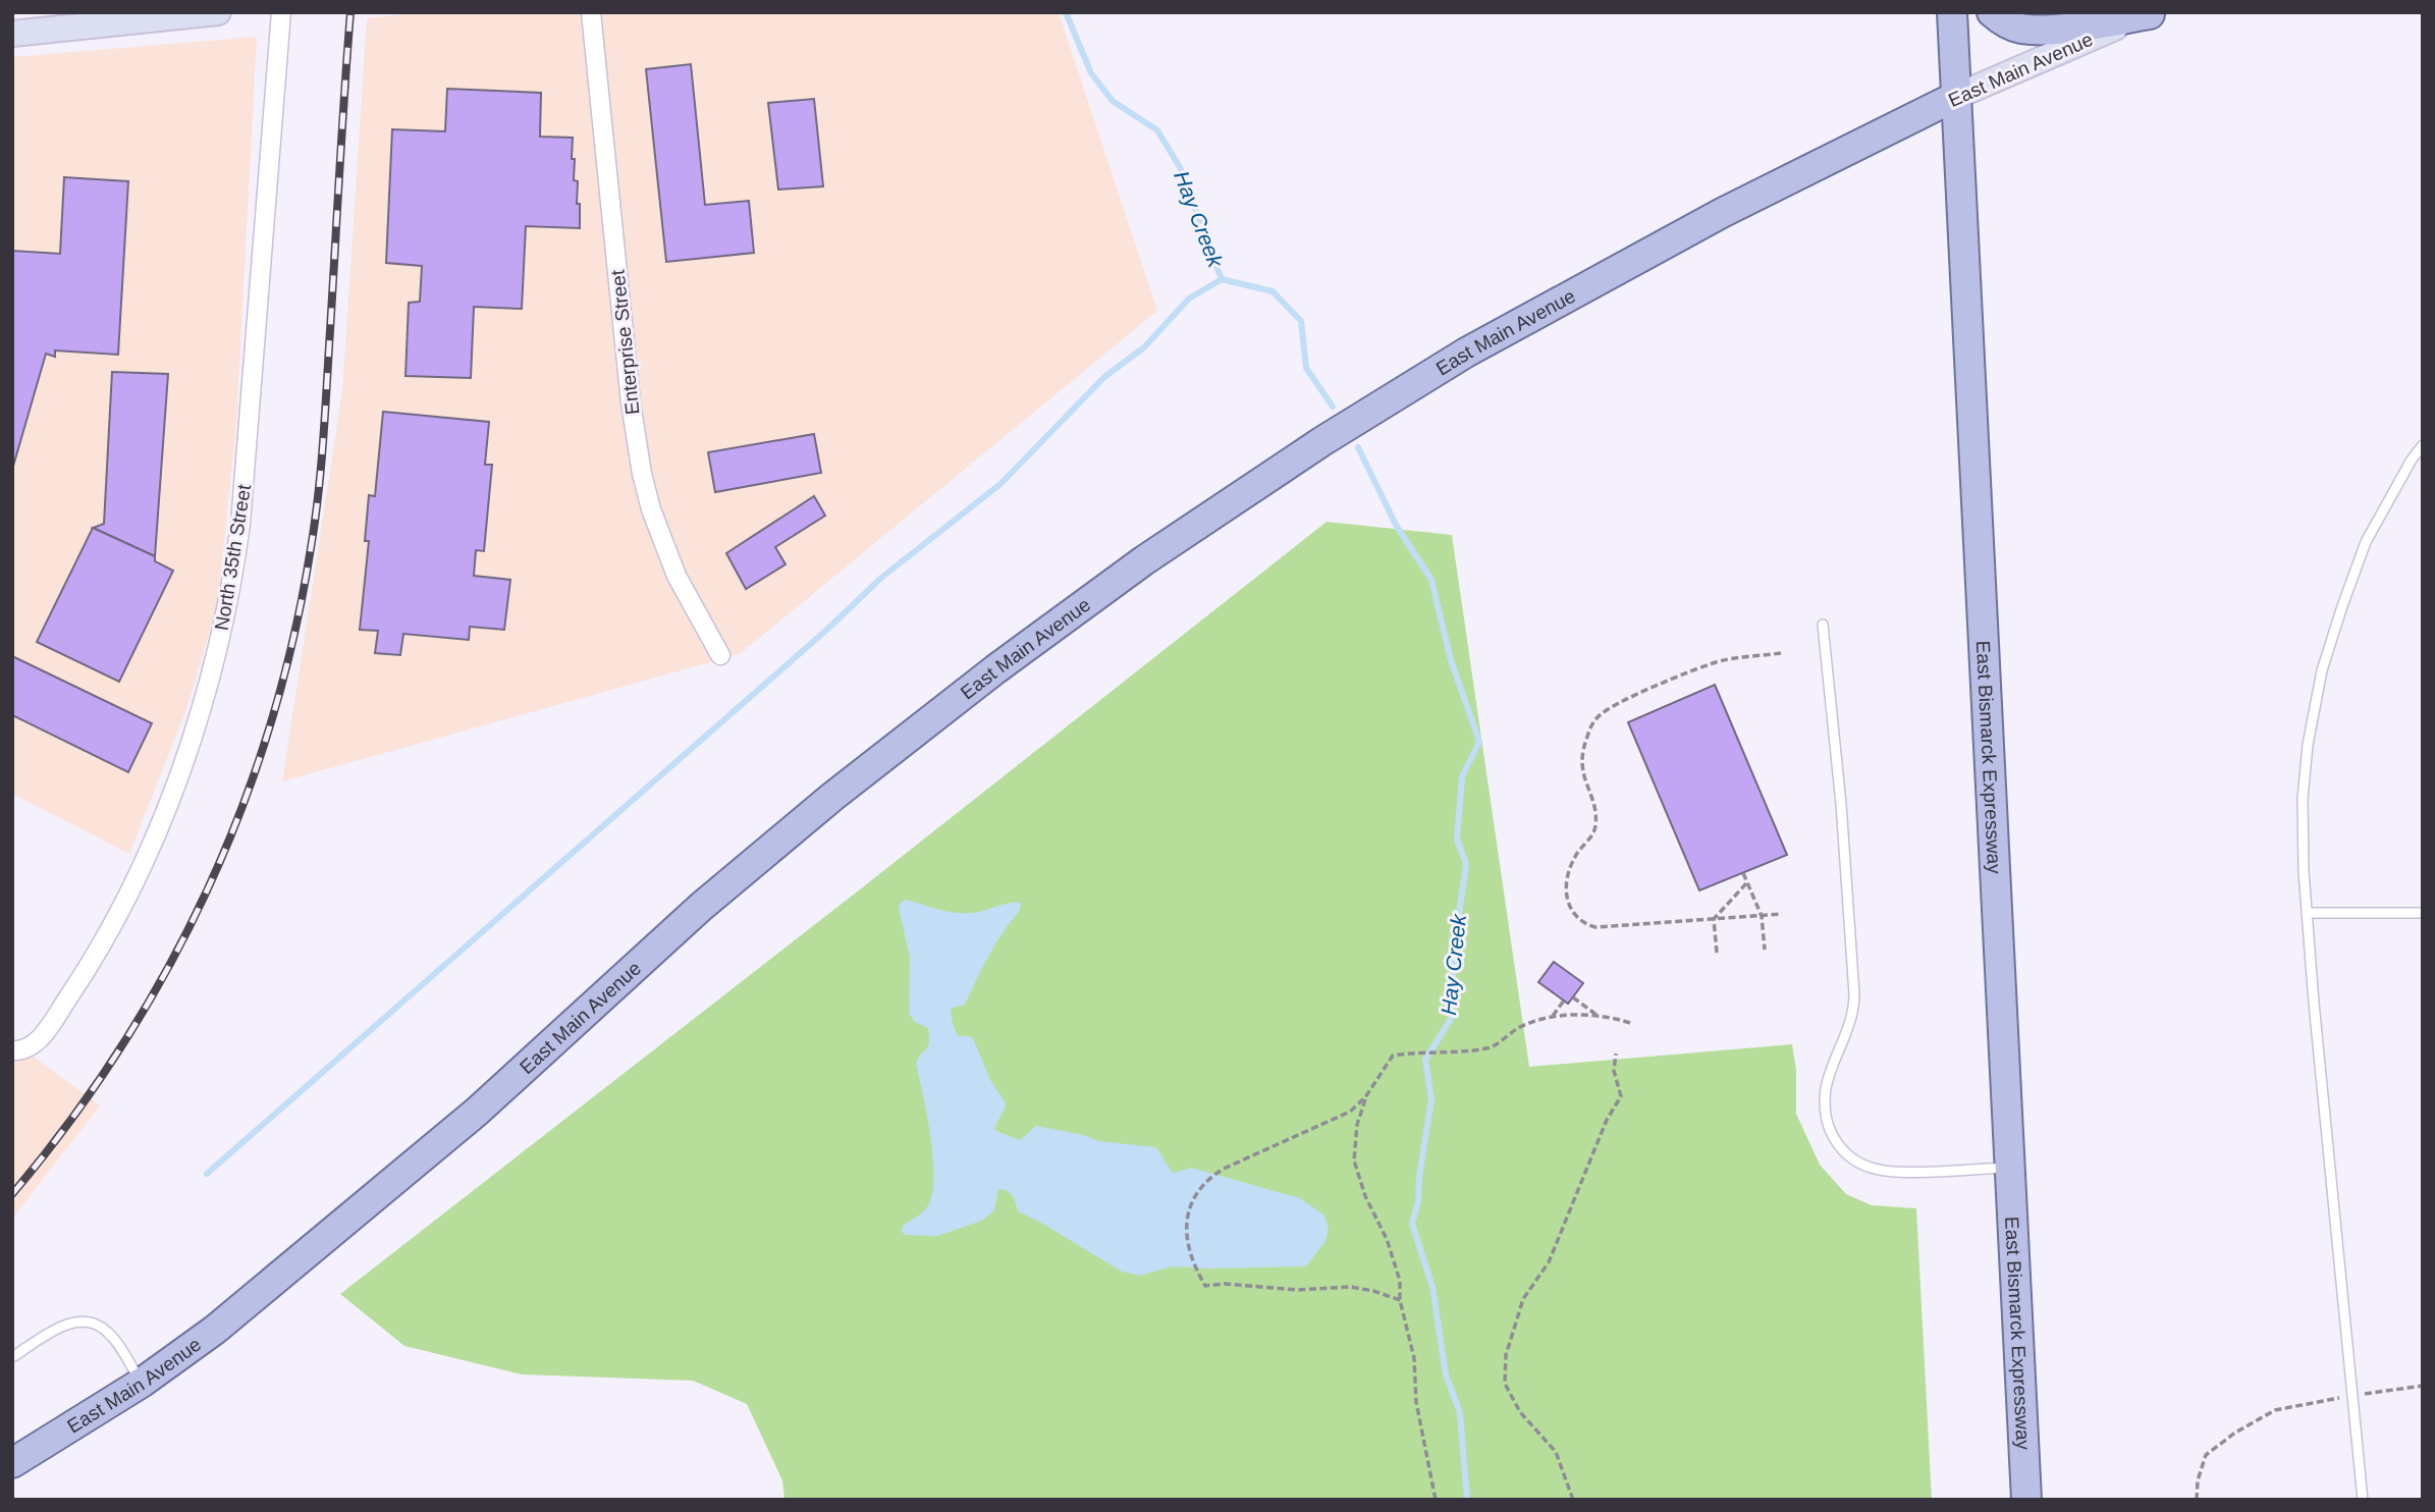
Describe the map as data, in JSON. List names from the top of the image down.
{
  "streets": {
    "main road": ["East Main Avenue", "East Bismarck Expressway"],
    "street": ["Enterprise Street", "North 35th Street"]
  },
  "crossings": [
    ["East Main Avenue", "East Bismarck Expressway"]
  ],
  "water": ["Hay Creek"]
}
